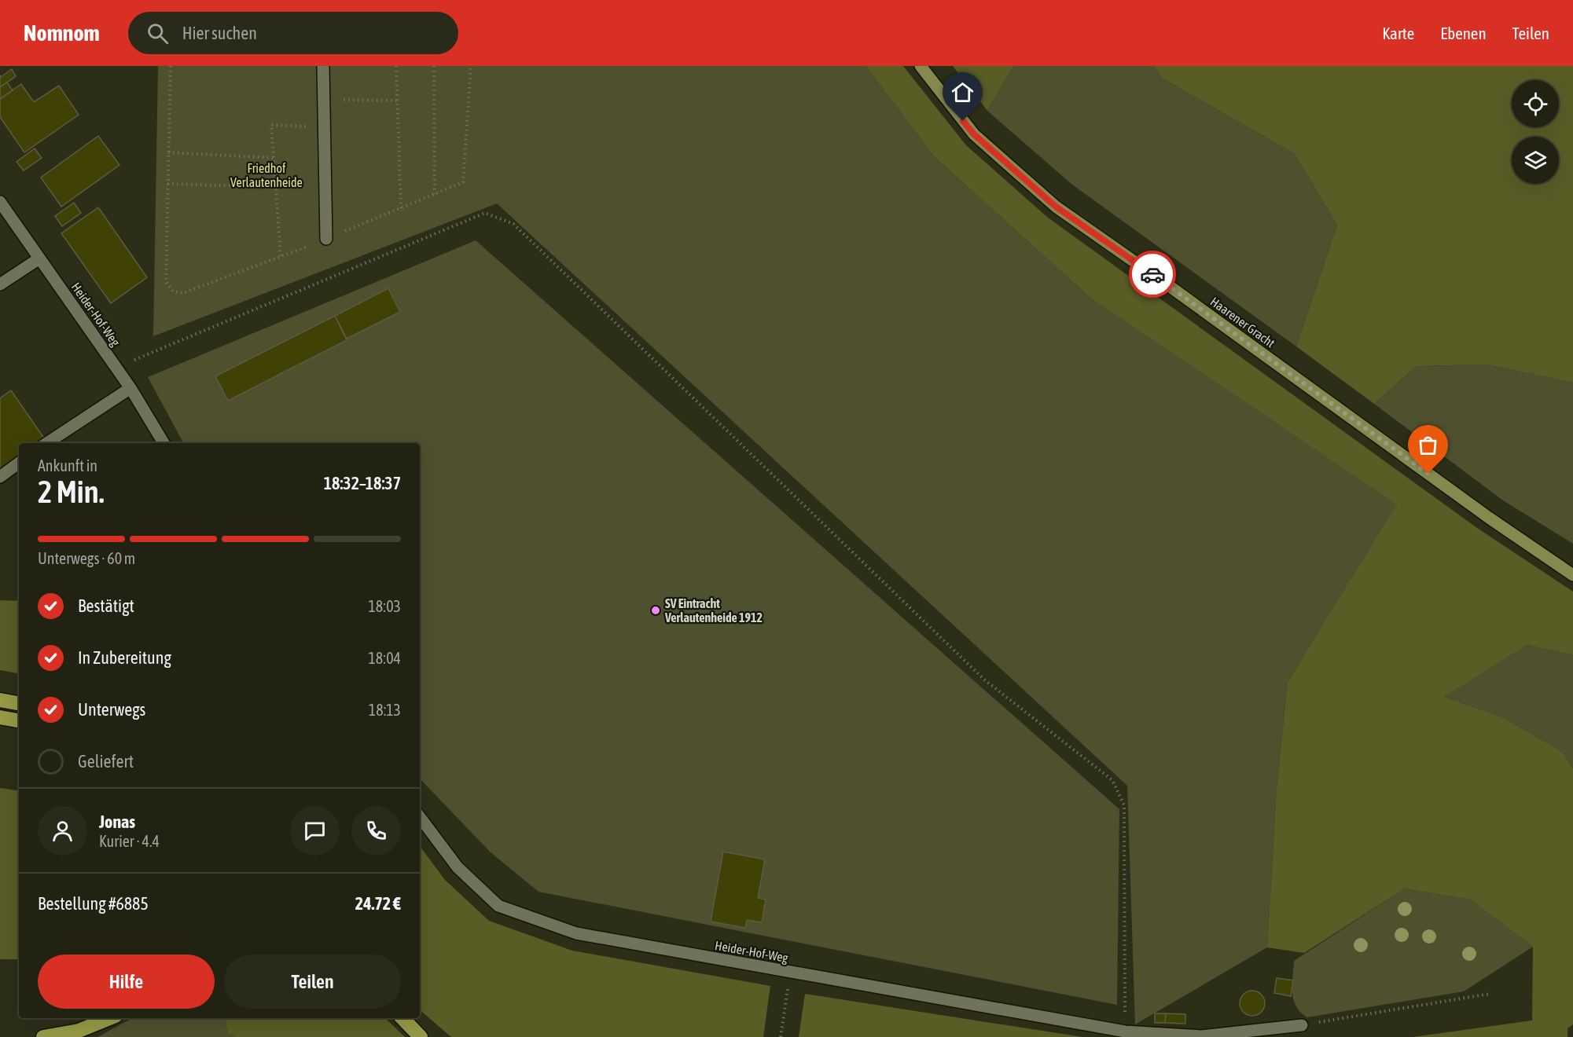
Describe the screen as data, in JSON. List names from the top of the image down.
{
  "streets": {
    "main road": ["Haarener Gracht"],
    "street": ["Heider-Hof-Weg"]
  },
  "parks": ["Friedhof Verlautenheide"],
  "places": ["SV Eintracht Verlautenheide 1912"],
  "page": {
    "header": "Nomnom",
    "search": "Hier suchen",
    "nav": ["Karte", "Ebenen", "Teilen"],
    "heading": ["2 Min.", "Ankunft in", "18:32–18:37"],
    "panel": [
      "Jonas",
      "Kurier · 4.4",
      "Bestellung #6885",
      "24.72 €"
    ],
    "bar": "Unterwegs · 60 m",
    "list": [
      ["Bestätigt", "18:03"],
      ["In Zubereitung", "18:04"],
      ["Unterwegs", "18:13"],
      "Geliefert"
    ],
    "buttons": ["Hilfe", "Teilen"]
  }
}
